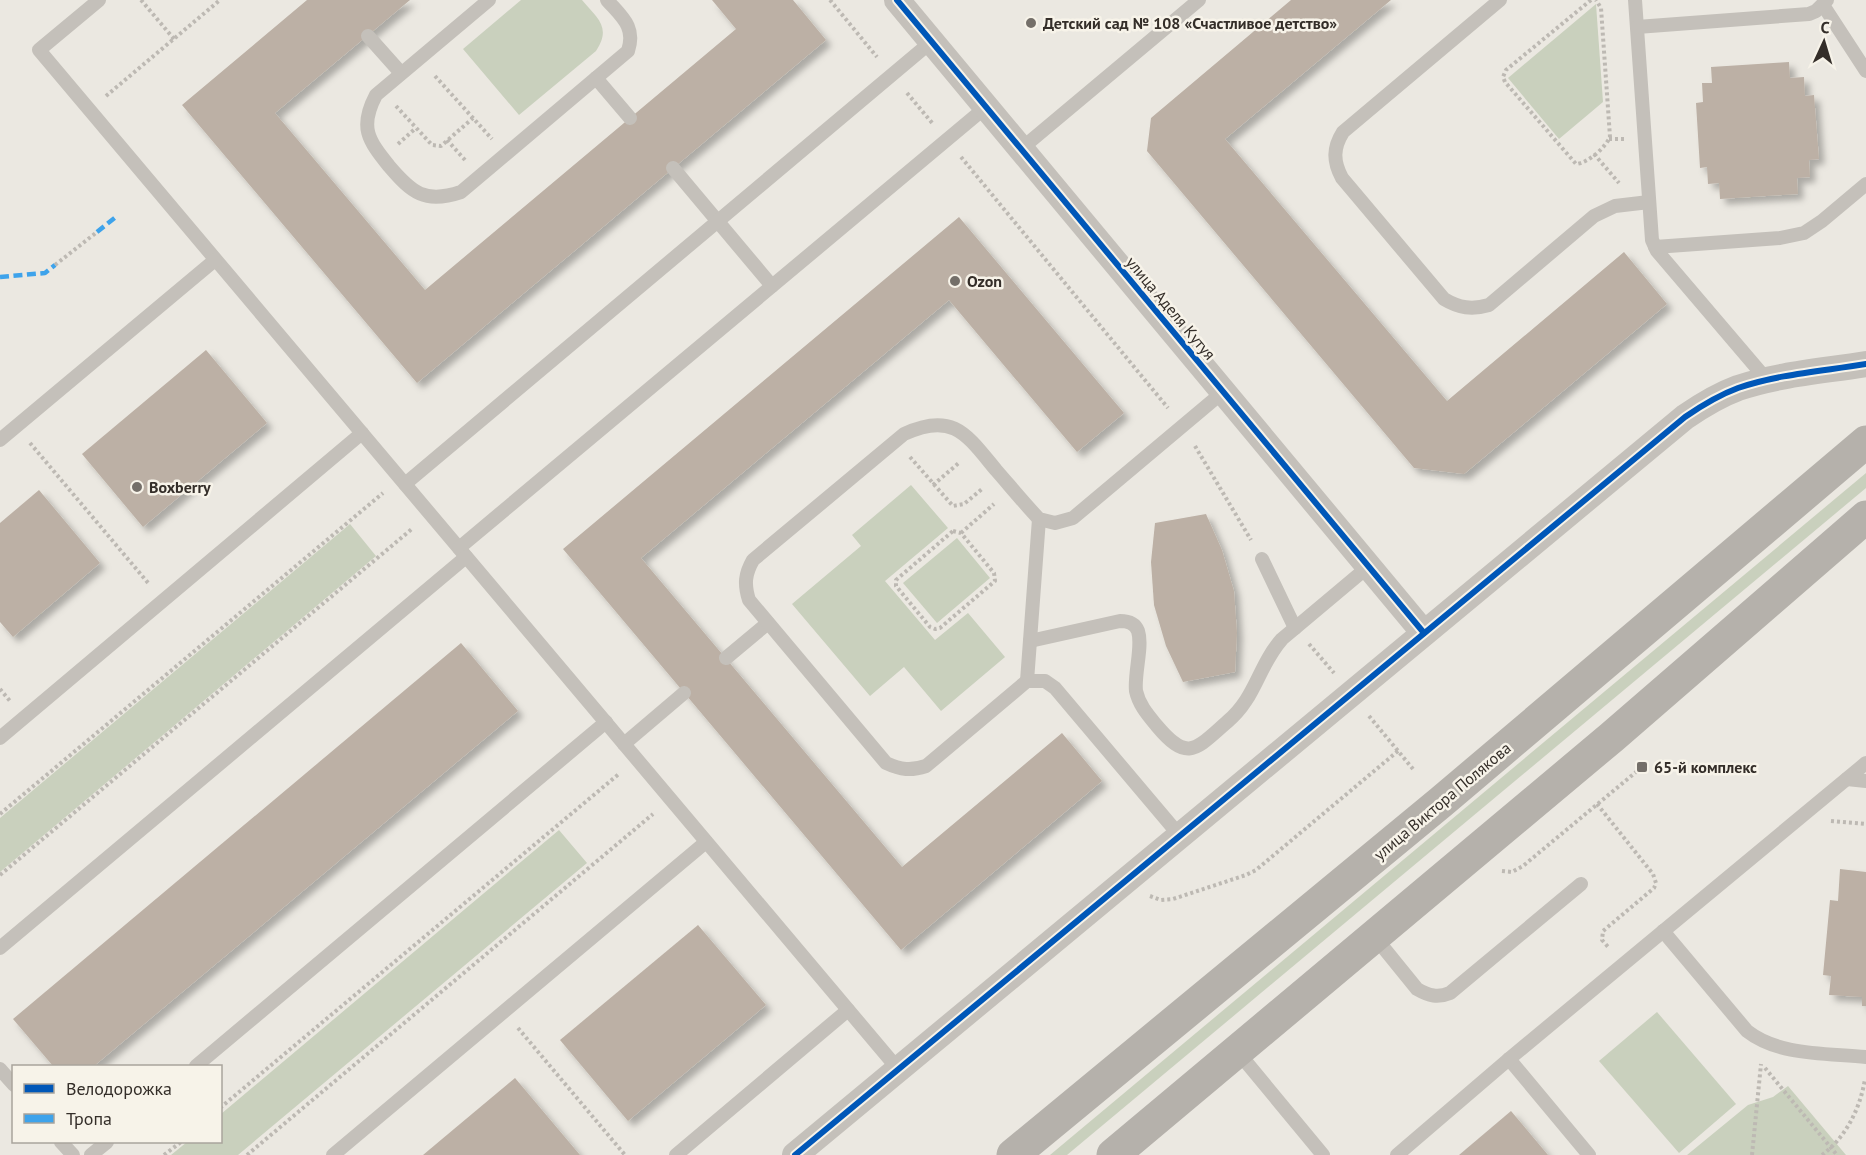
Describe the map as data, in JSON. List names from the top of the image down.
{
  "streets": {
    "main road": ["улица Виктора Полякова"],
    "street": ["улица Аделя Кутуя"]
  },
  "places": {
    "other": ["Детский сад № 108 «Счастливое детство»", "Ozon", "Boxberry"],
    "transit": ["65-й комплекс"]
  },
  "legend": ["Велодорожка", "Тропа"],
  "north": "top"
}
